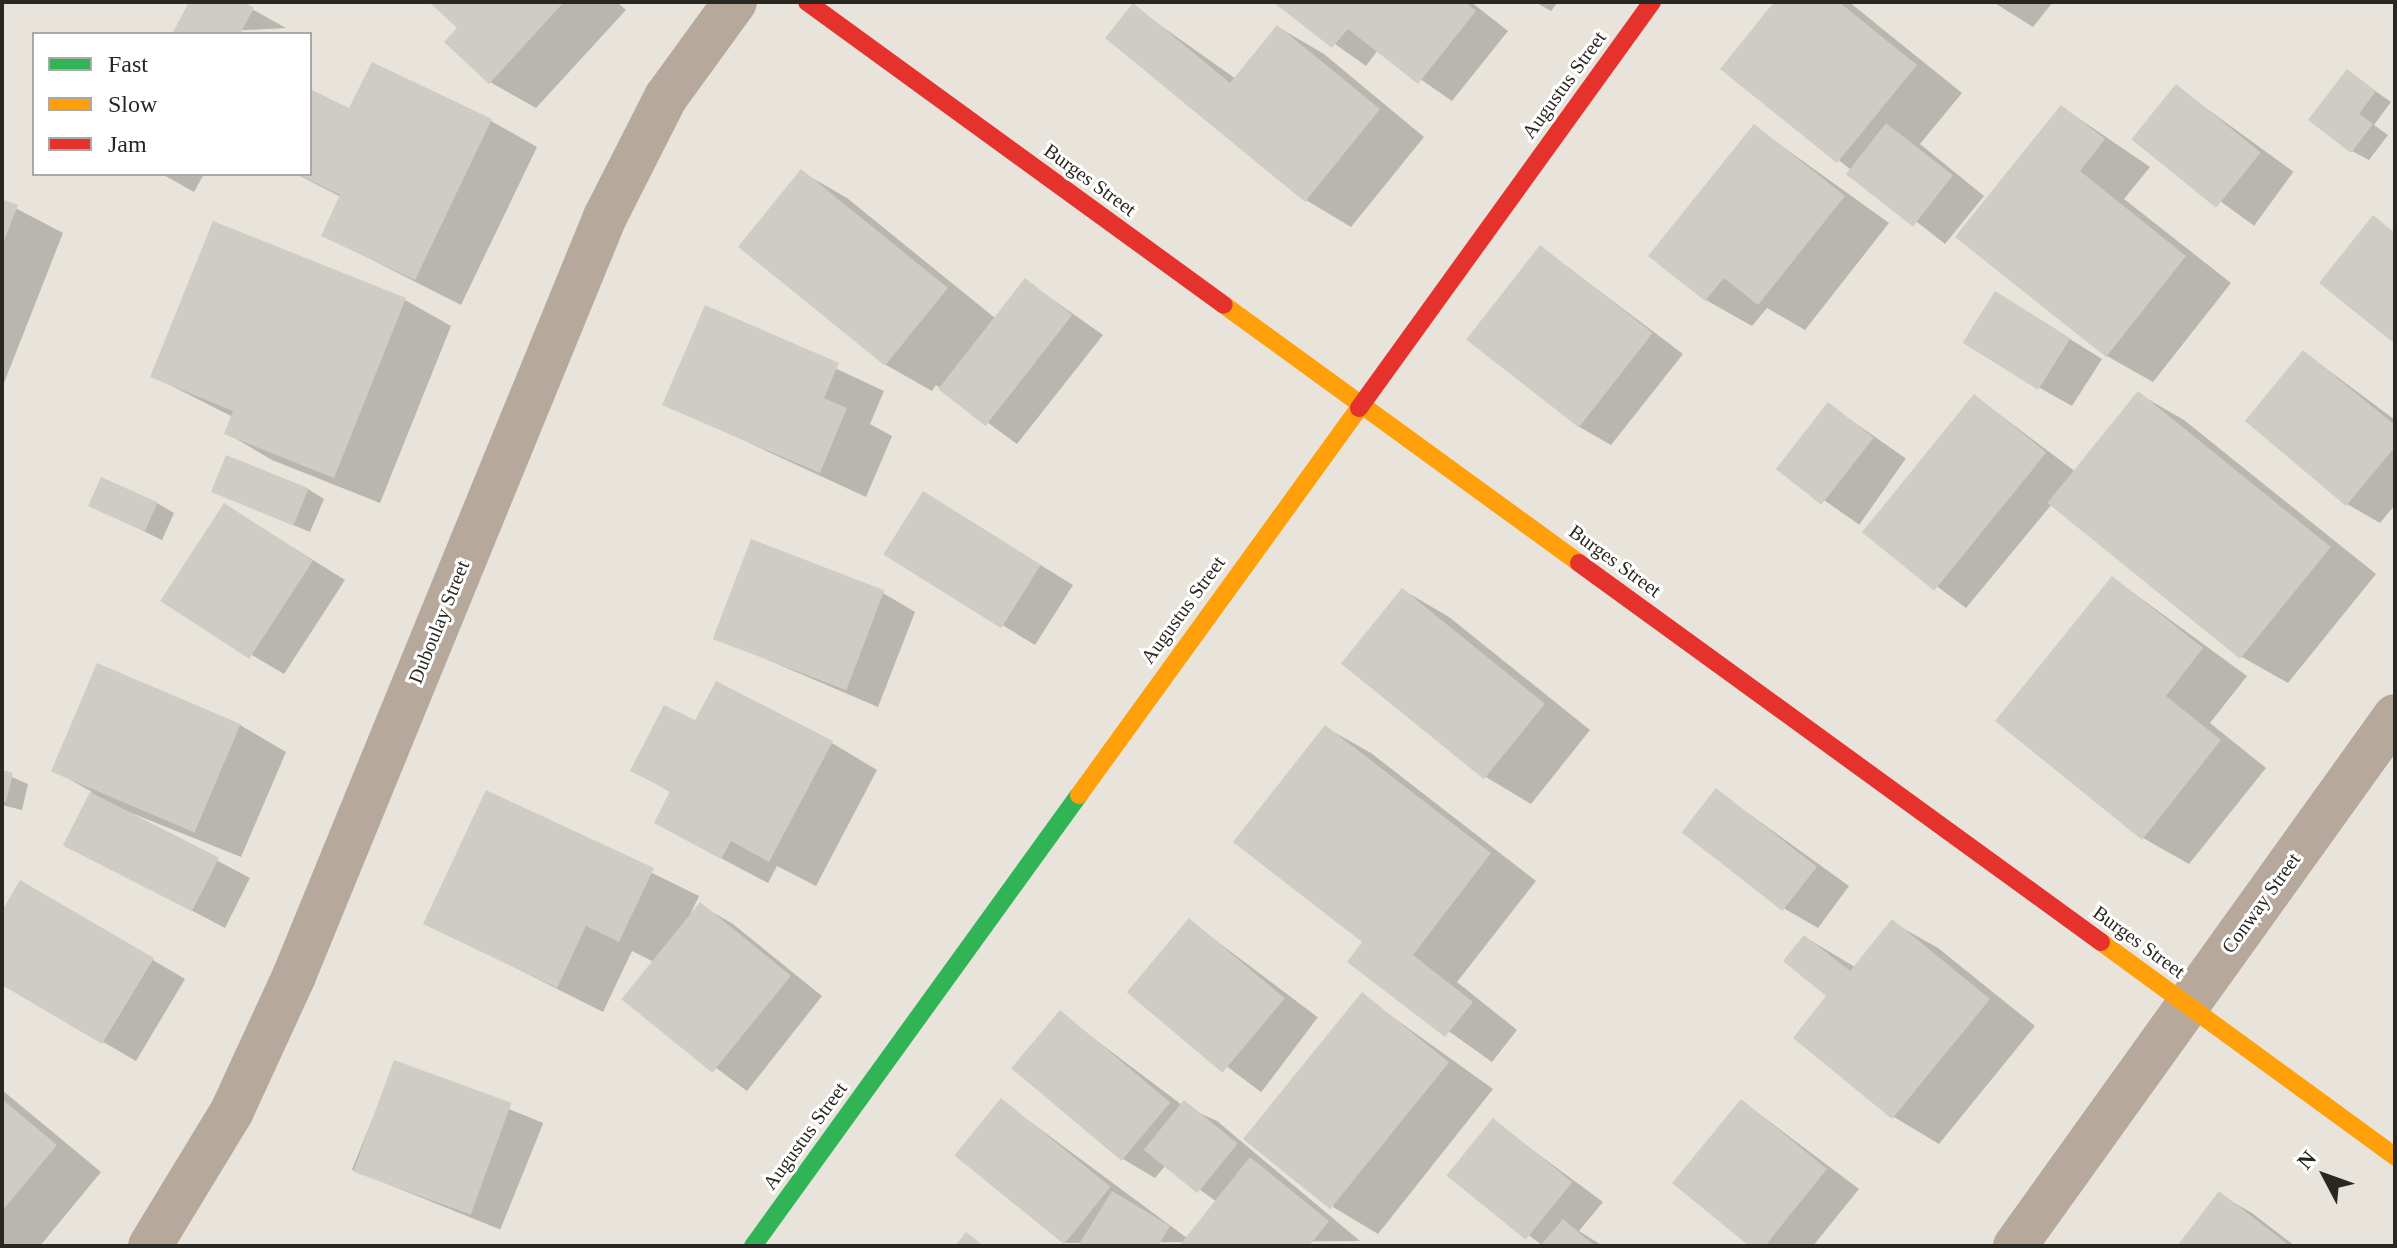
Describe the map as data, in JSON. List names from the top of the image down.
{
  "streets": {
    "street": [
      "Augustus Street",
      "Burges Street",
      "Duboulay Street",
      "Conway Street"
    ]
  },
  "crossings": [
    ["Augustus Street", "Burges Street"],
    ["Burges Street", "Conway Street"]
  ],
  "legend": ["Fast", "Slow", "Jam"],
  "north": "top left"
}
